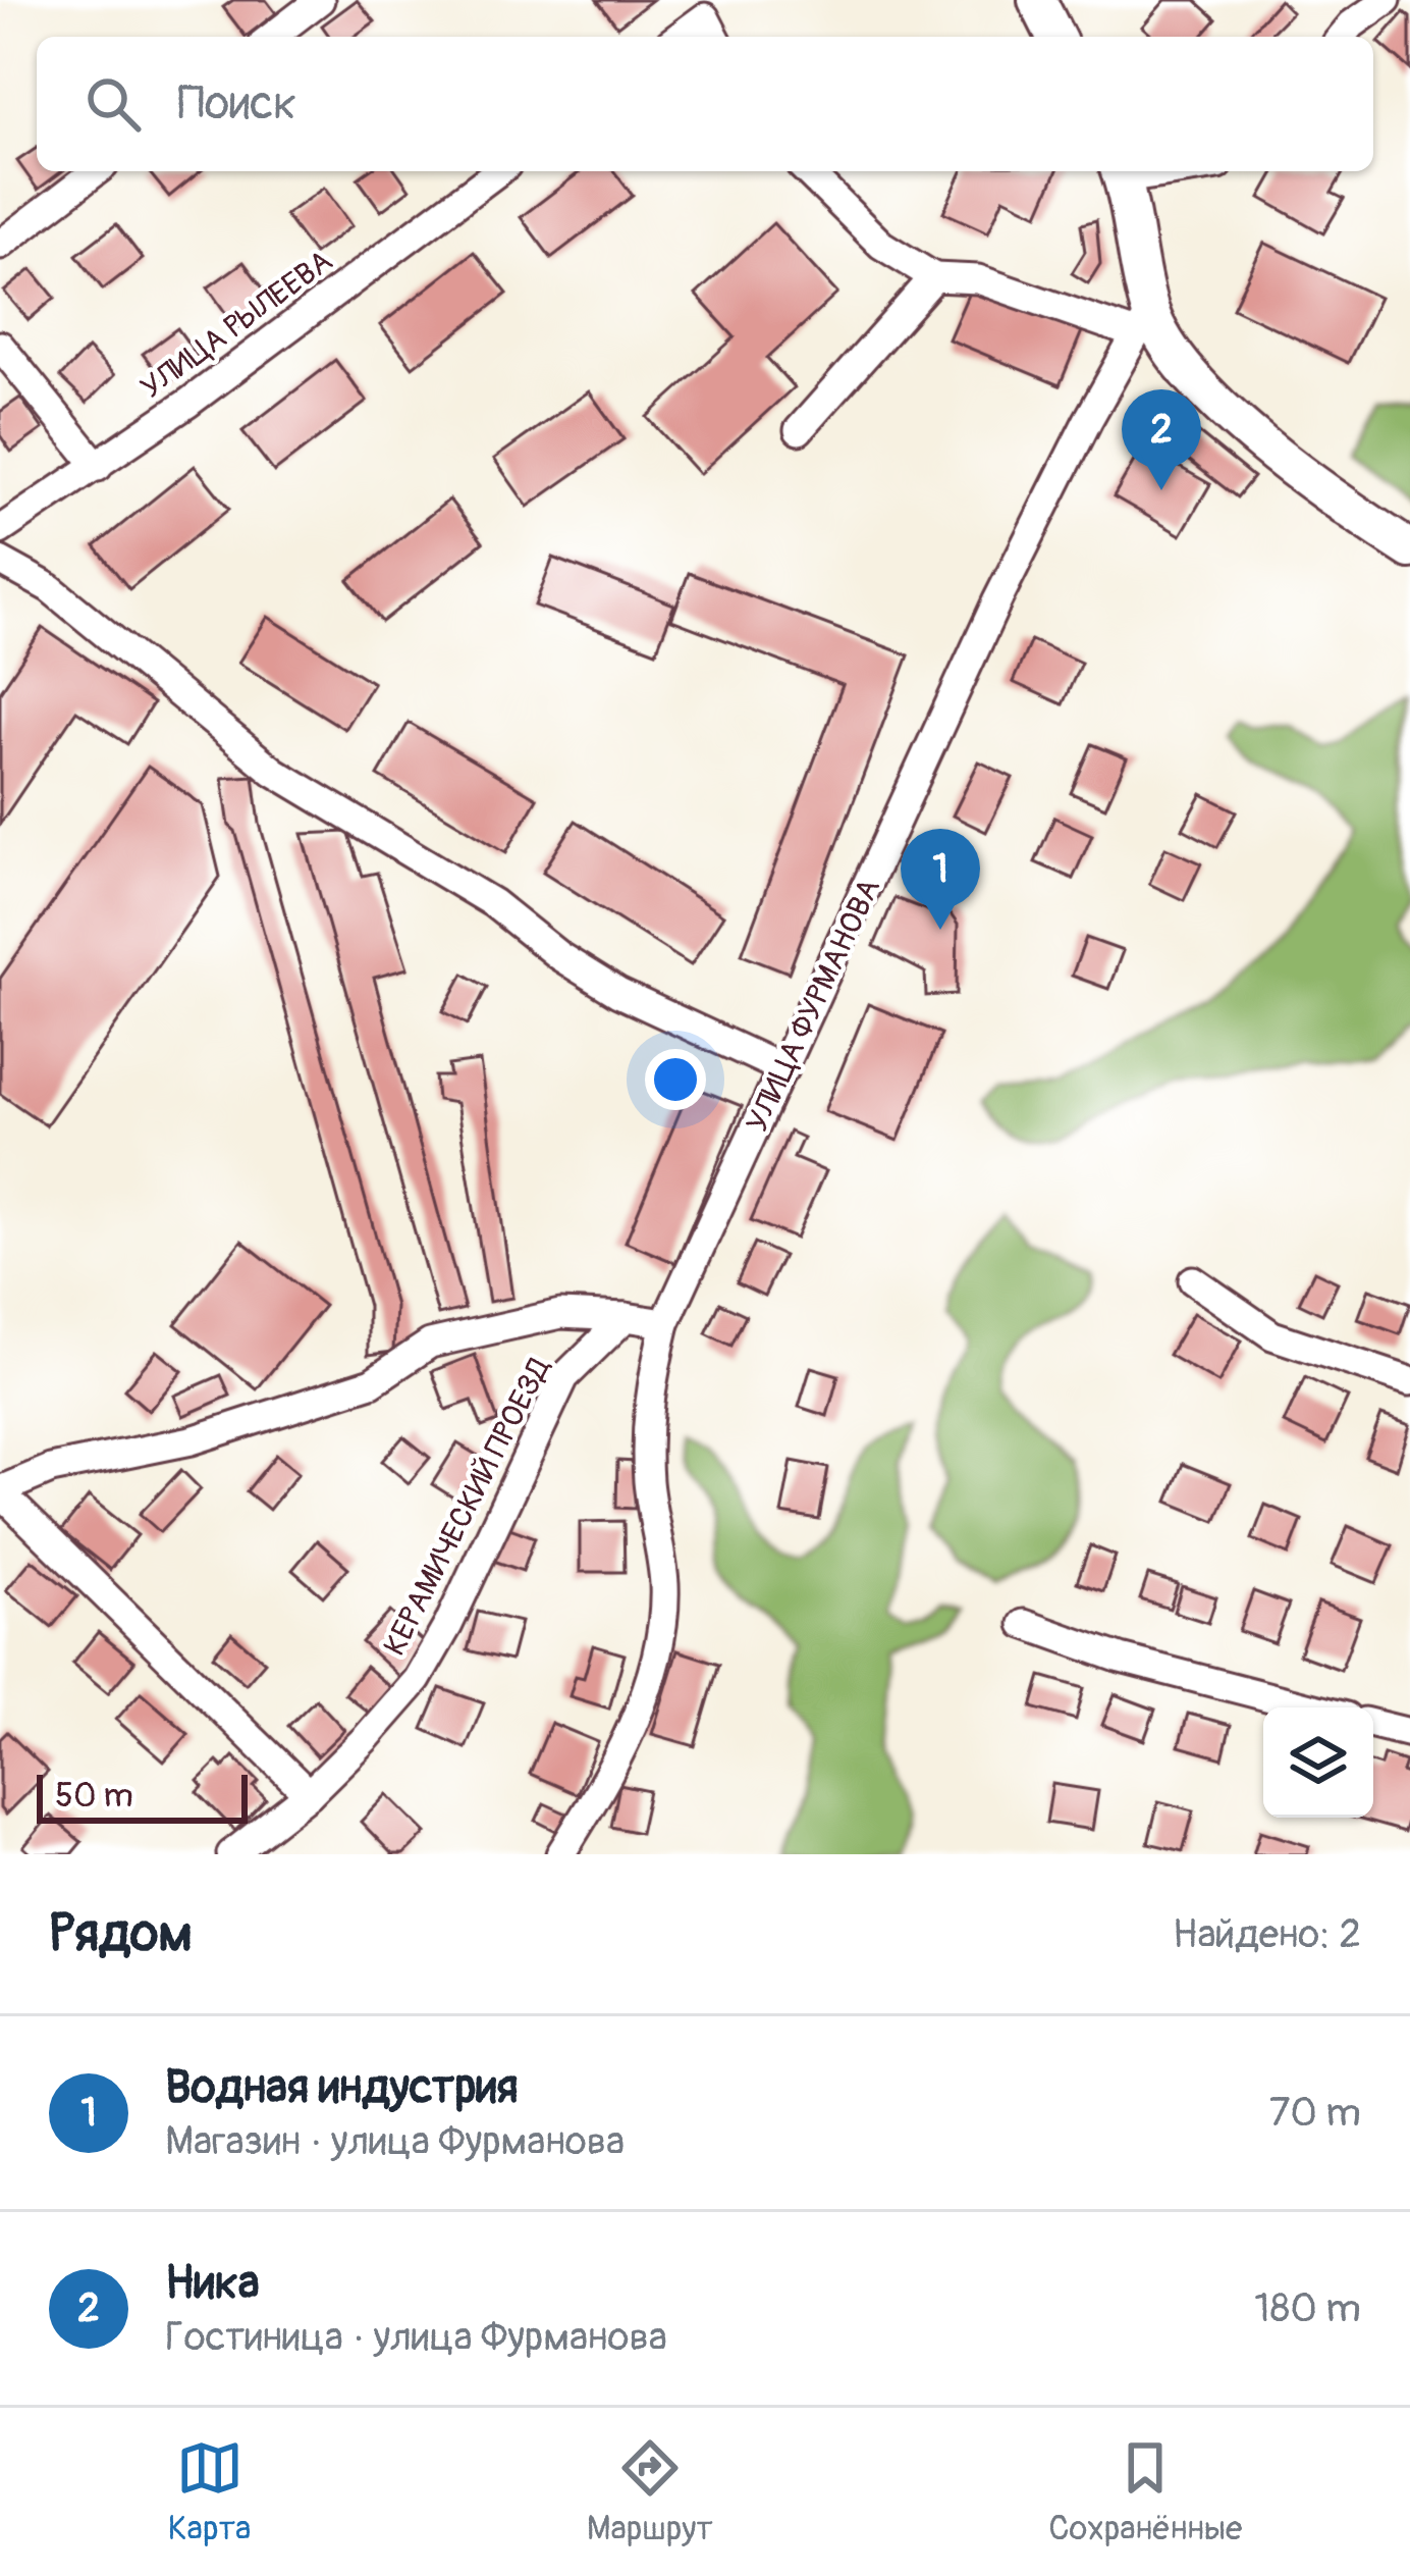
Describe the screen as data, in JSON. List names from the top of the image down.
{
  "streets": {
    "street": ["УЛИЦА РЫЛЕЕВА", "УЛИЦА ФУРМАНОВА", "КЕРАМИЧЕСКИЙ ПРОЕЗД"]
  },
  "scale_bar": "50 m",
  "page": {
    "search": "Поиск",
    "pins": ["2", "1"],
    "scale": "50 m",
    "heading": ["Рядом", "Найдено: 2"],
    "list": [
      {
        "mark": "1",
        "name": "Водная индустрия",
        "note": "Магазин · улица Фурманова",
        "value": "70 m"
      },
      {
        "mark": "2",
        "name": "Ника",
        "note": "Гостиница · улица Фурманова",
        "value": "180 m"
      }
    ],
    "nav": ["Карта", "Маршрут", "Сохранённые"]
  }
}
